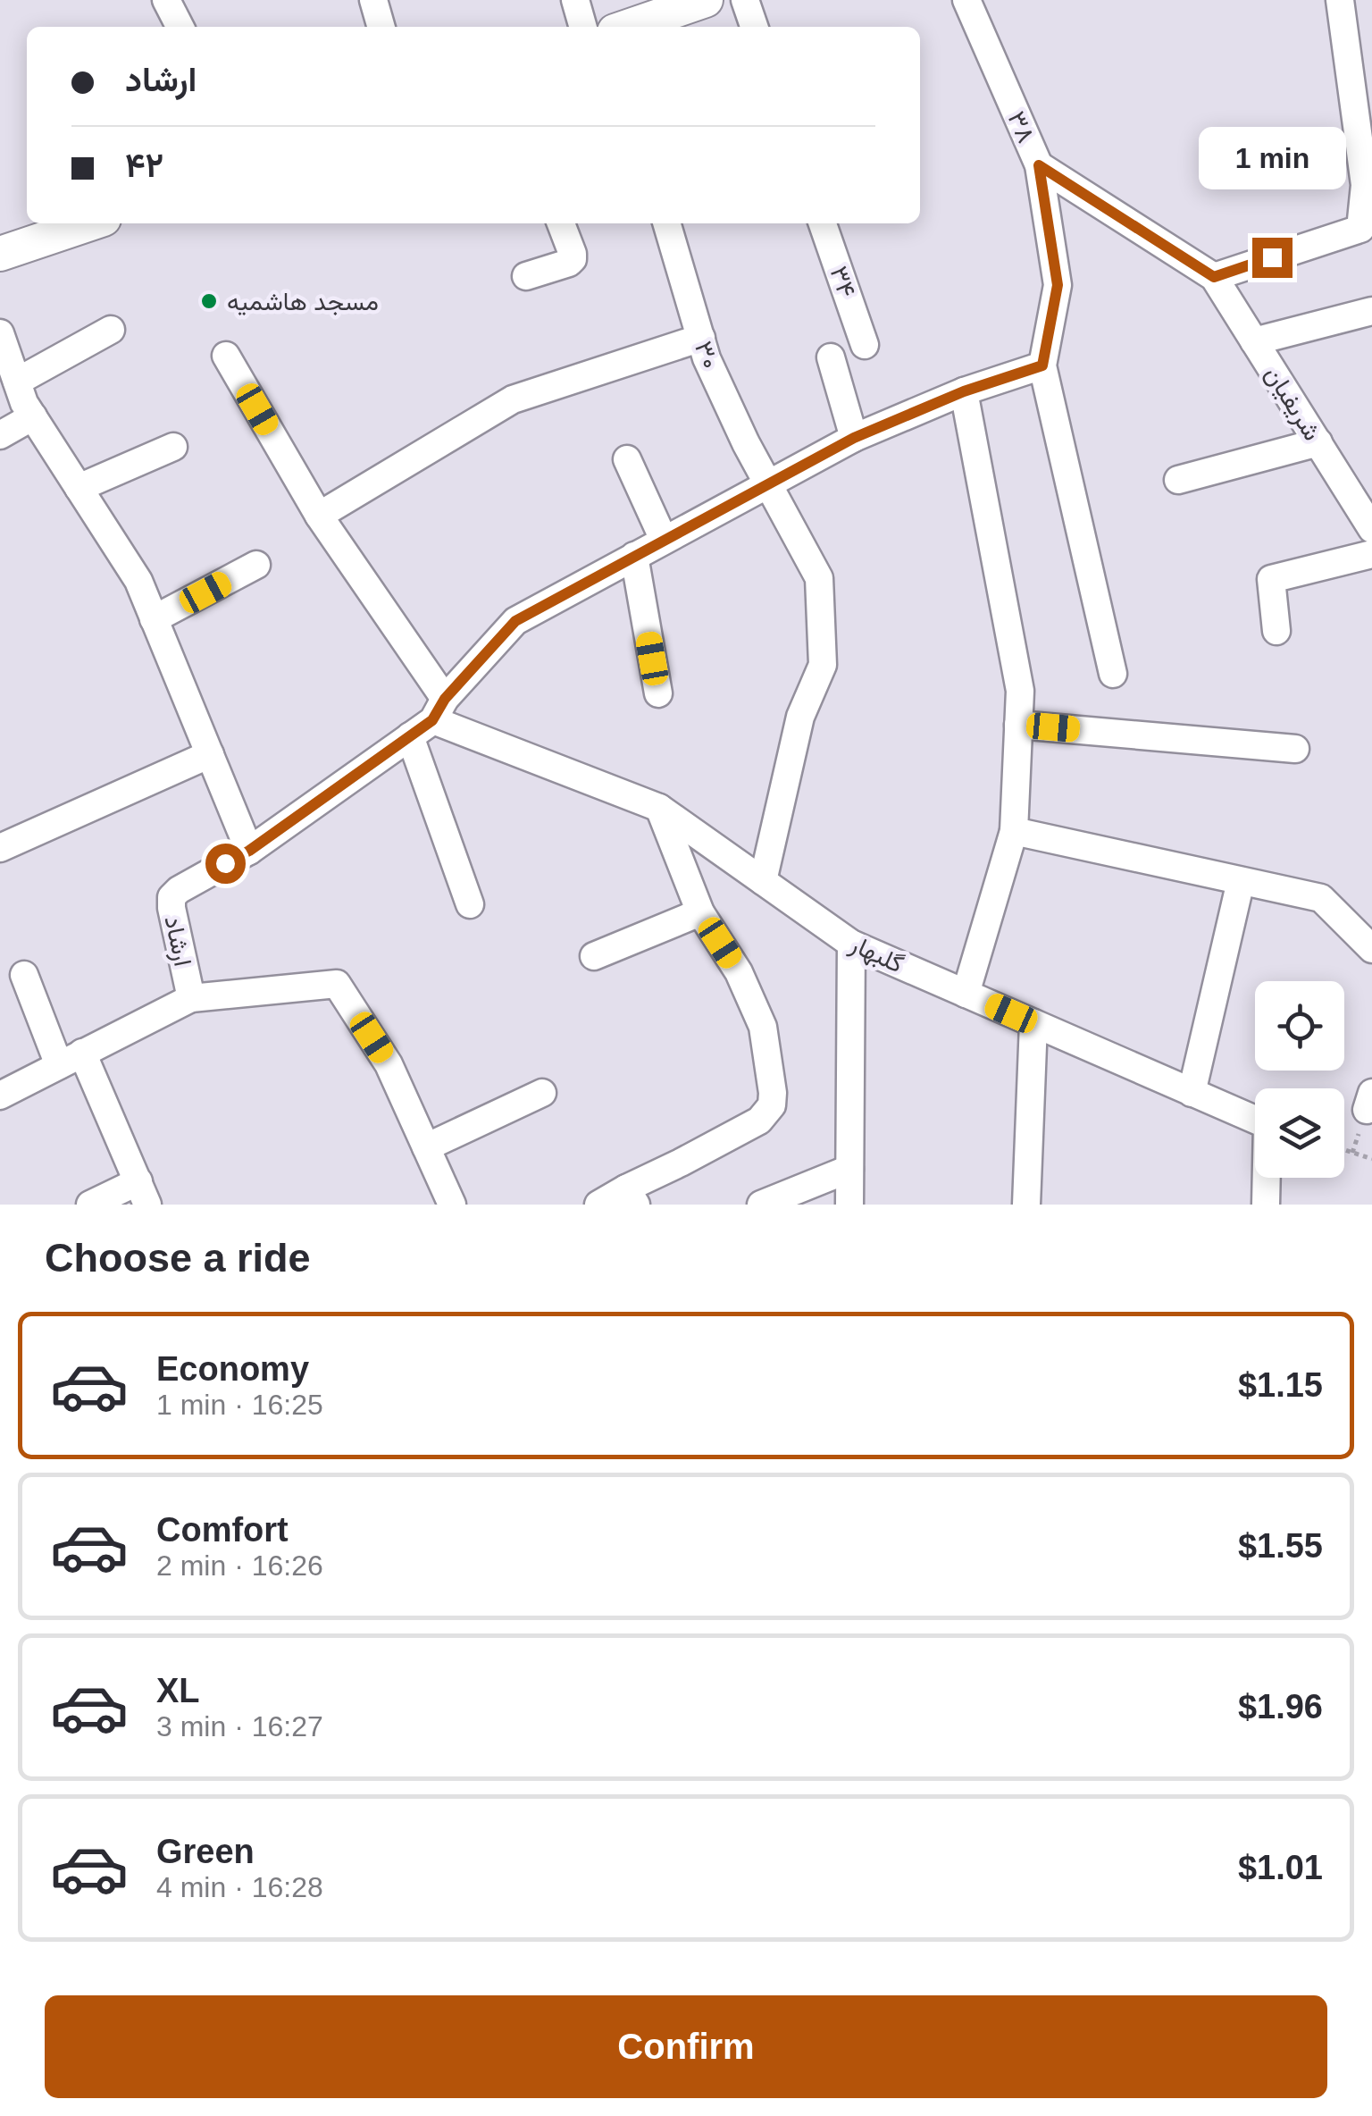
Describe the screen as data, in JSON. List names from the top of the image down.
{
  "streets": {
    "street": [
      "۳۸",
      "۳۴",
      "۳۰",
      "شریفیان",
      "ارشاد",
      "گلبهار"
    ]
  },
  "crossings": [
    ["۳۸", "ارشاد"],
    ["۳۰", "ارشاد"],
    ["۳۰", "گلبهار"],
    ["ارشاد", "گلبهار"]
  ],
  "places": ["مسجد هاشمیه"],
  "page": {
    "banner": ["ارشاد", "۴۲"],
    "bubble": "1 min",
    "heading": "Choose a ride",
    "list": [
      {
        "name": "Economy",
        "note": "1 min · 16:25",
        "value": "$1.15"
      },
      {
        "name": "Comfort",
        "note": "2 min · 16:26",
        "value": "$1.55"
      },
      {
        "name": "XL",
        "note": "3 min · 16:27",
        "value": "$1.96"
      },
      {
        "name": "Green",
        "note": "4 min · 16:28",
        "value": "$1.01"
      }
    ],
    "buttons": "Confirm"
  }
}
